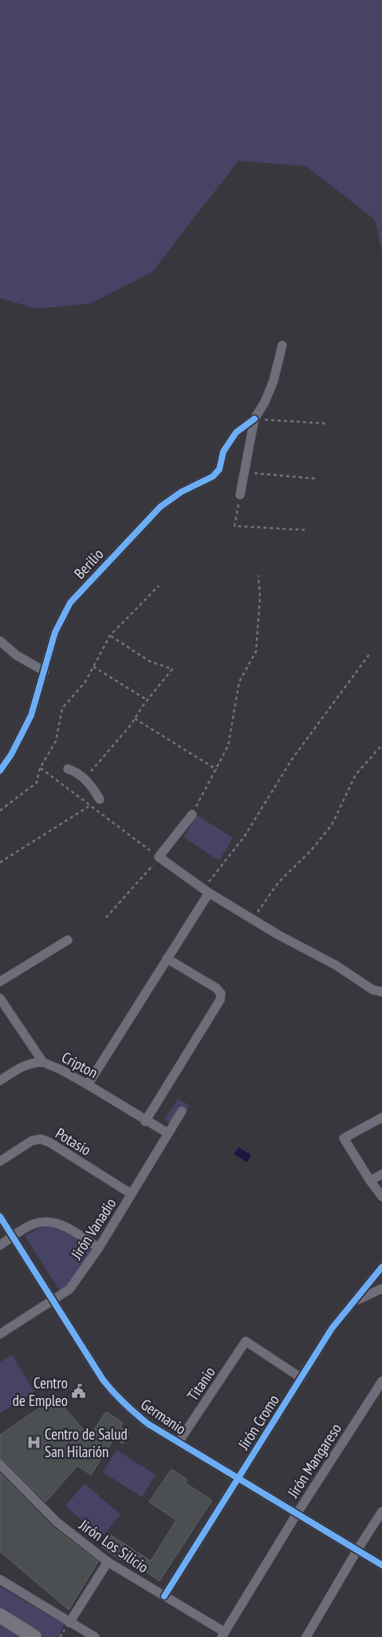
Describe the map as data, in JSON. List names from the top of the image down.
{
  "streets": {
    "street": [
      "Berilio",
      "Cripton",
      "Potasio",
      "Jirón Vanadio",
      "Titanio",
      "Germanio",
      "Jirón Cromo",
      "Jirón Mangareso",
      "Jirón Los Silicio"
    ]
  },
  "crossings": [
    ["Cripton", "Jirón Vanadio"],
    ["Potasio", "Jirón Vanadio"],
    ["Jirón Vanadio", "Germanio"],
    ["Titanio", "Germanio"],
    ["Titanio", "Jirón Cromo"],
    ["Germanio", "Jirón Cromo"],
    ["Germanio", "Jirón Mangareso"],
    ["Jirón Cromo", "Jirón Los Silicio"],
    ["Jirón Mangareso", "Jirón Los Silicio"]
  ],
  "places": {
    "public building": ["Centro de Empleo"],
    "hospital": ["Centro de Salud San Hilarión"]
  }
}
